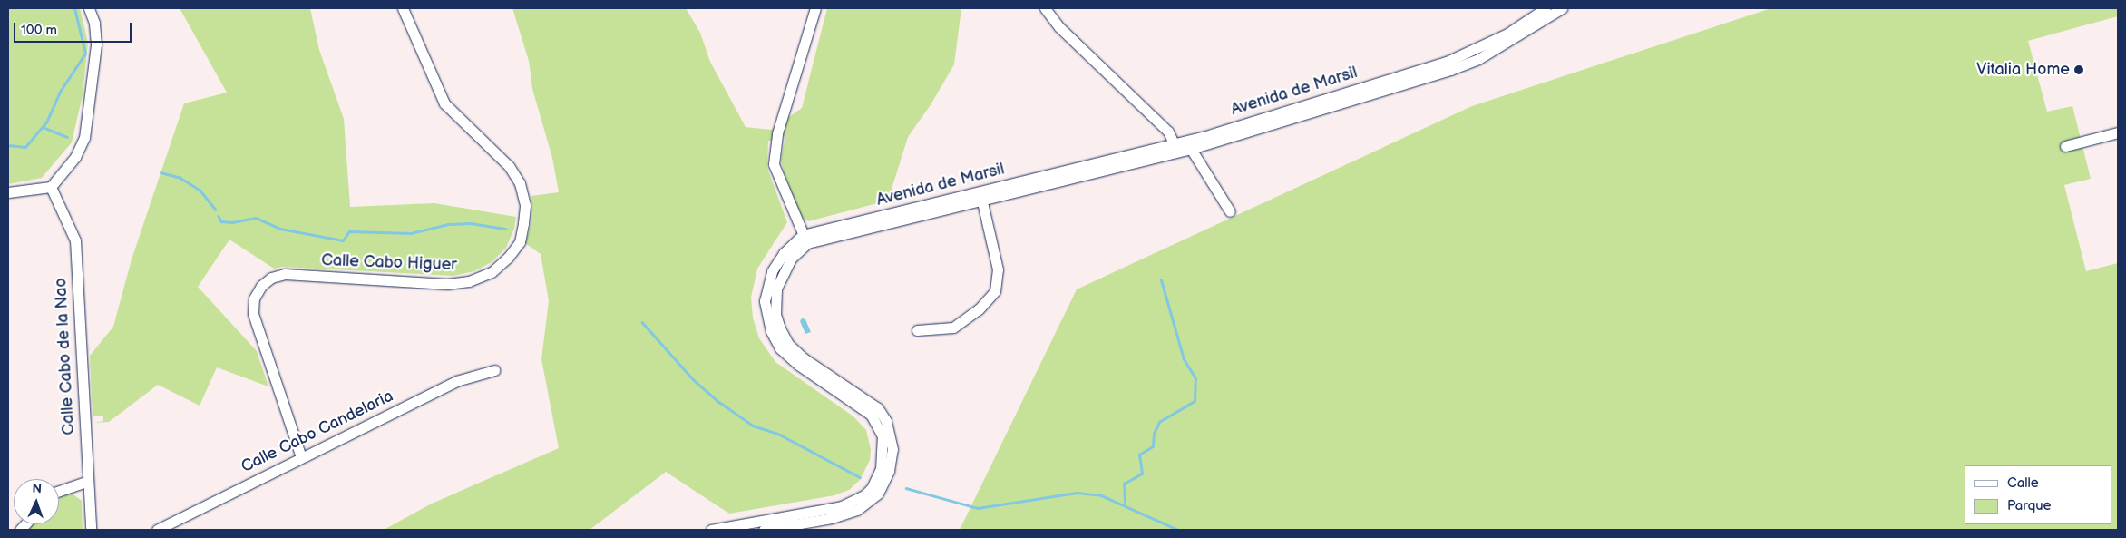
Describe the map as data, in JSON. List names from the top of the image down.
{
  "streets": {
    "street": [
      "Avenida de Marsil",
      "Calle Cabo Higuer",
      "Calle Cabo de la Nao",
      "Calle Cabo Candelaria"
    ]
  },
  "crossings": [
    ["Calle Cabo Higuer", "Calle Cabo Candelaria"]
  ],
  "places": ["Vitalia Home"],
  "legend": ["Calle", "Parque"],
  "scale_bar": "100 m",
  "north": "top"
}
